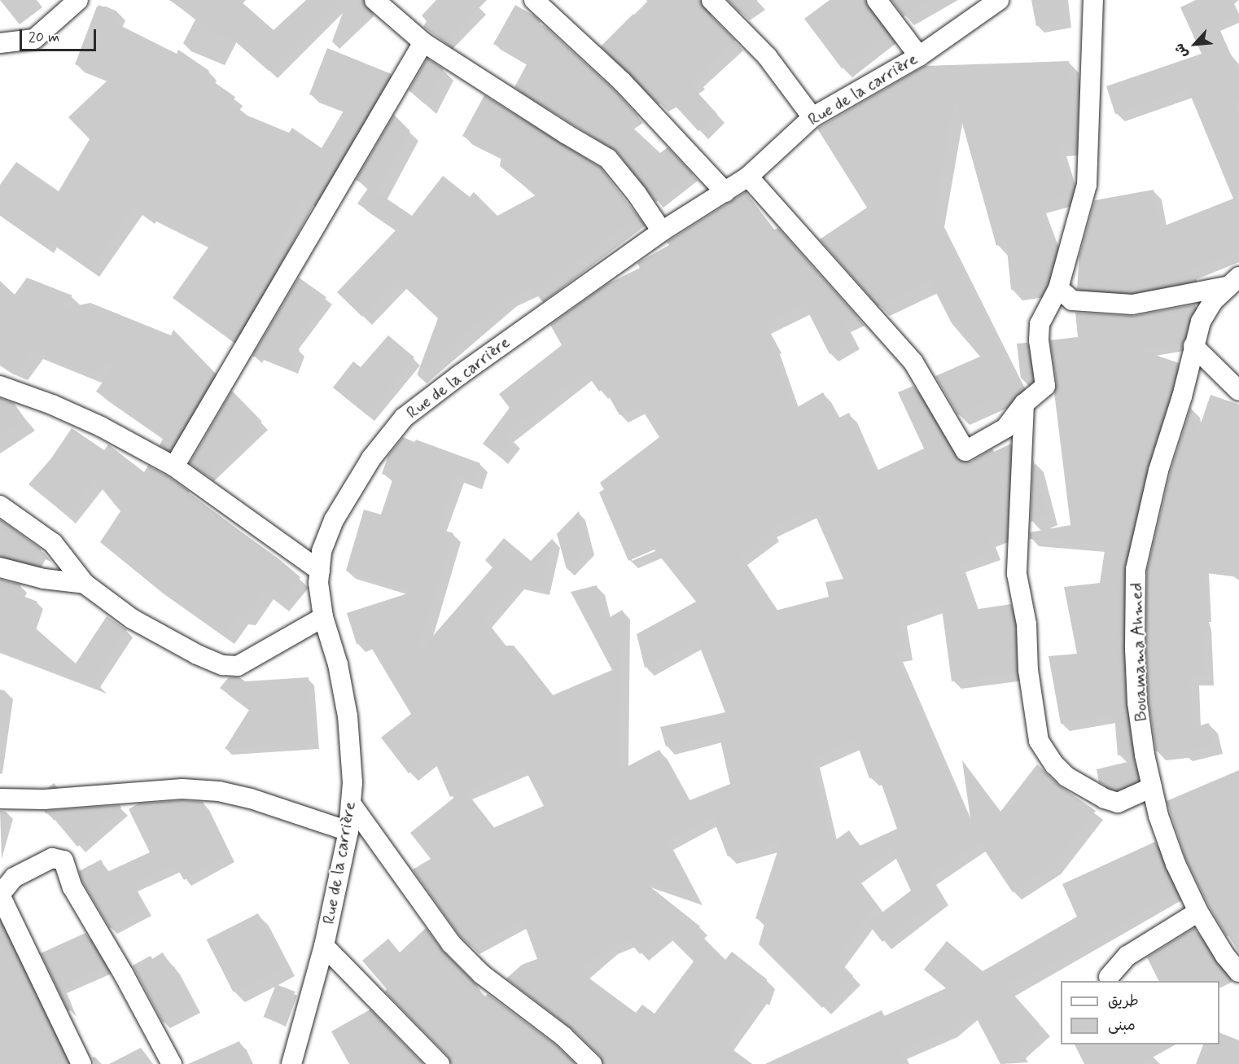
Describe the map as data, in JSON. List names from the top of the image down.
{
  "streets": {
    "street": ["Rue de la carrière", "Bouamama Ahmed"]
  },
  "legend": ["طريق", "مبنى"],
  "scale_bar": "20 m",
  "north": "bottom left"
}
